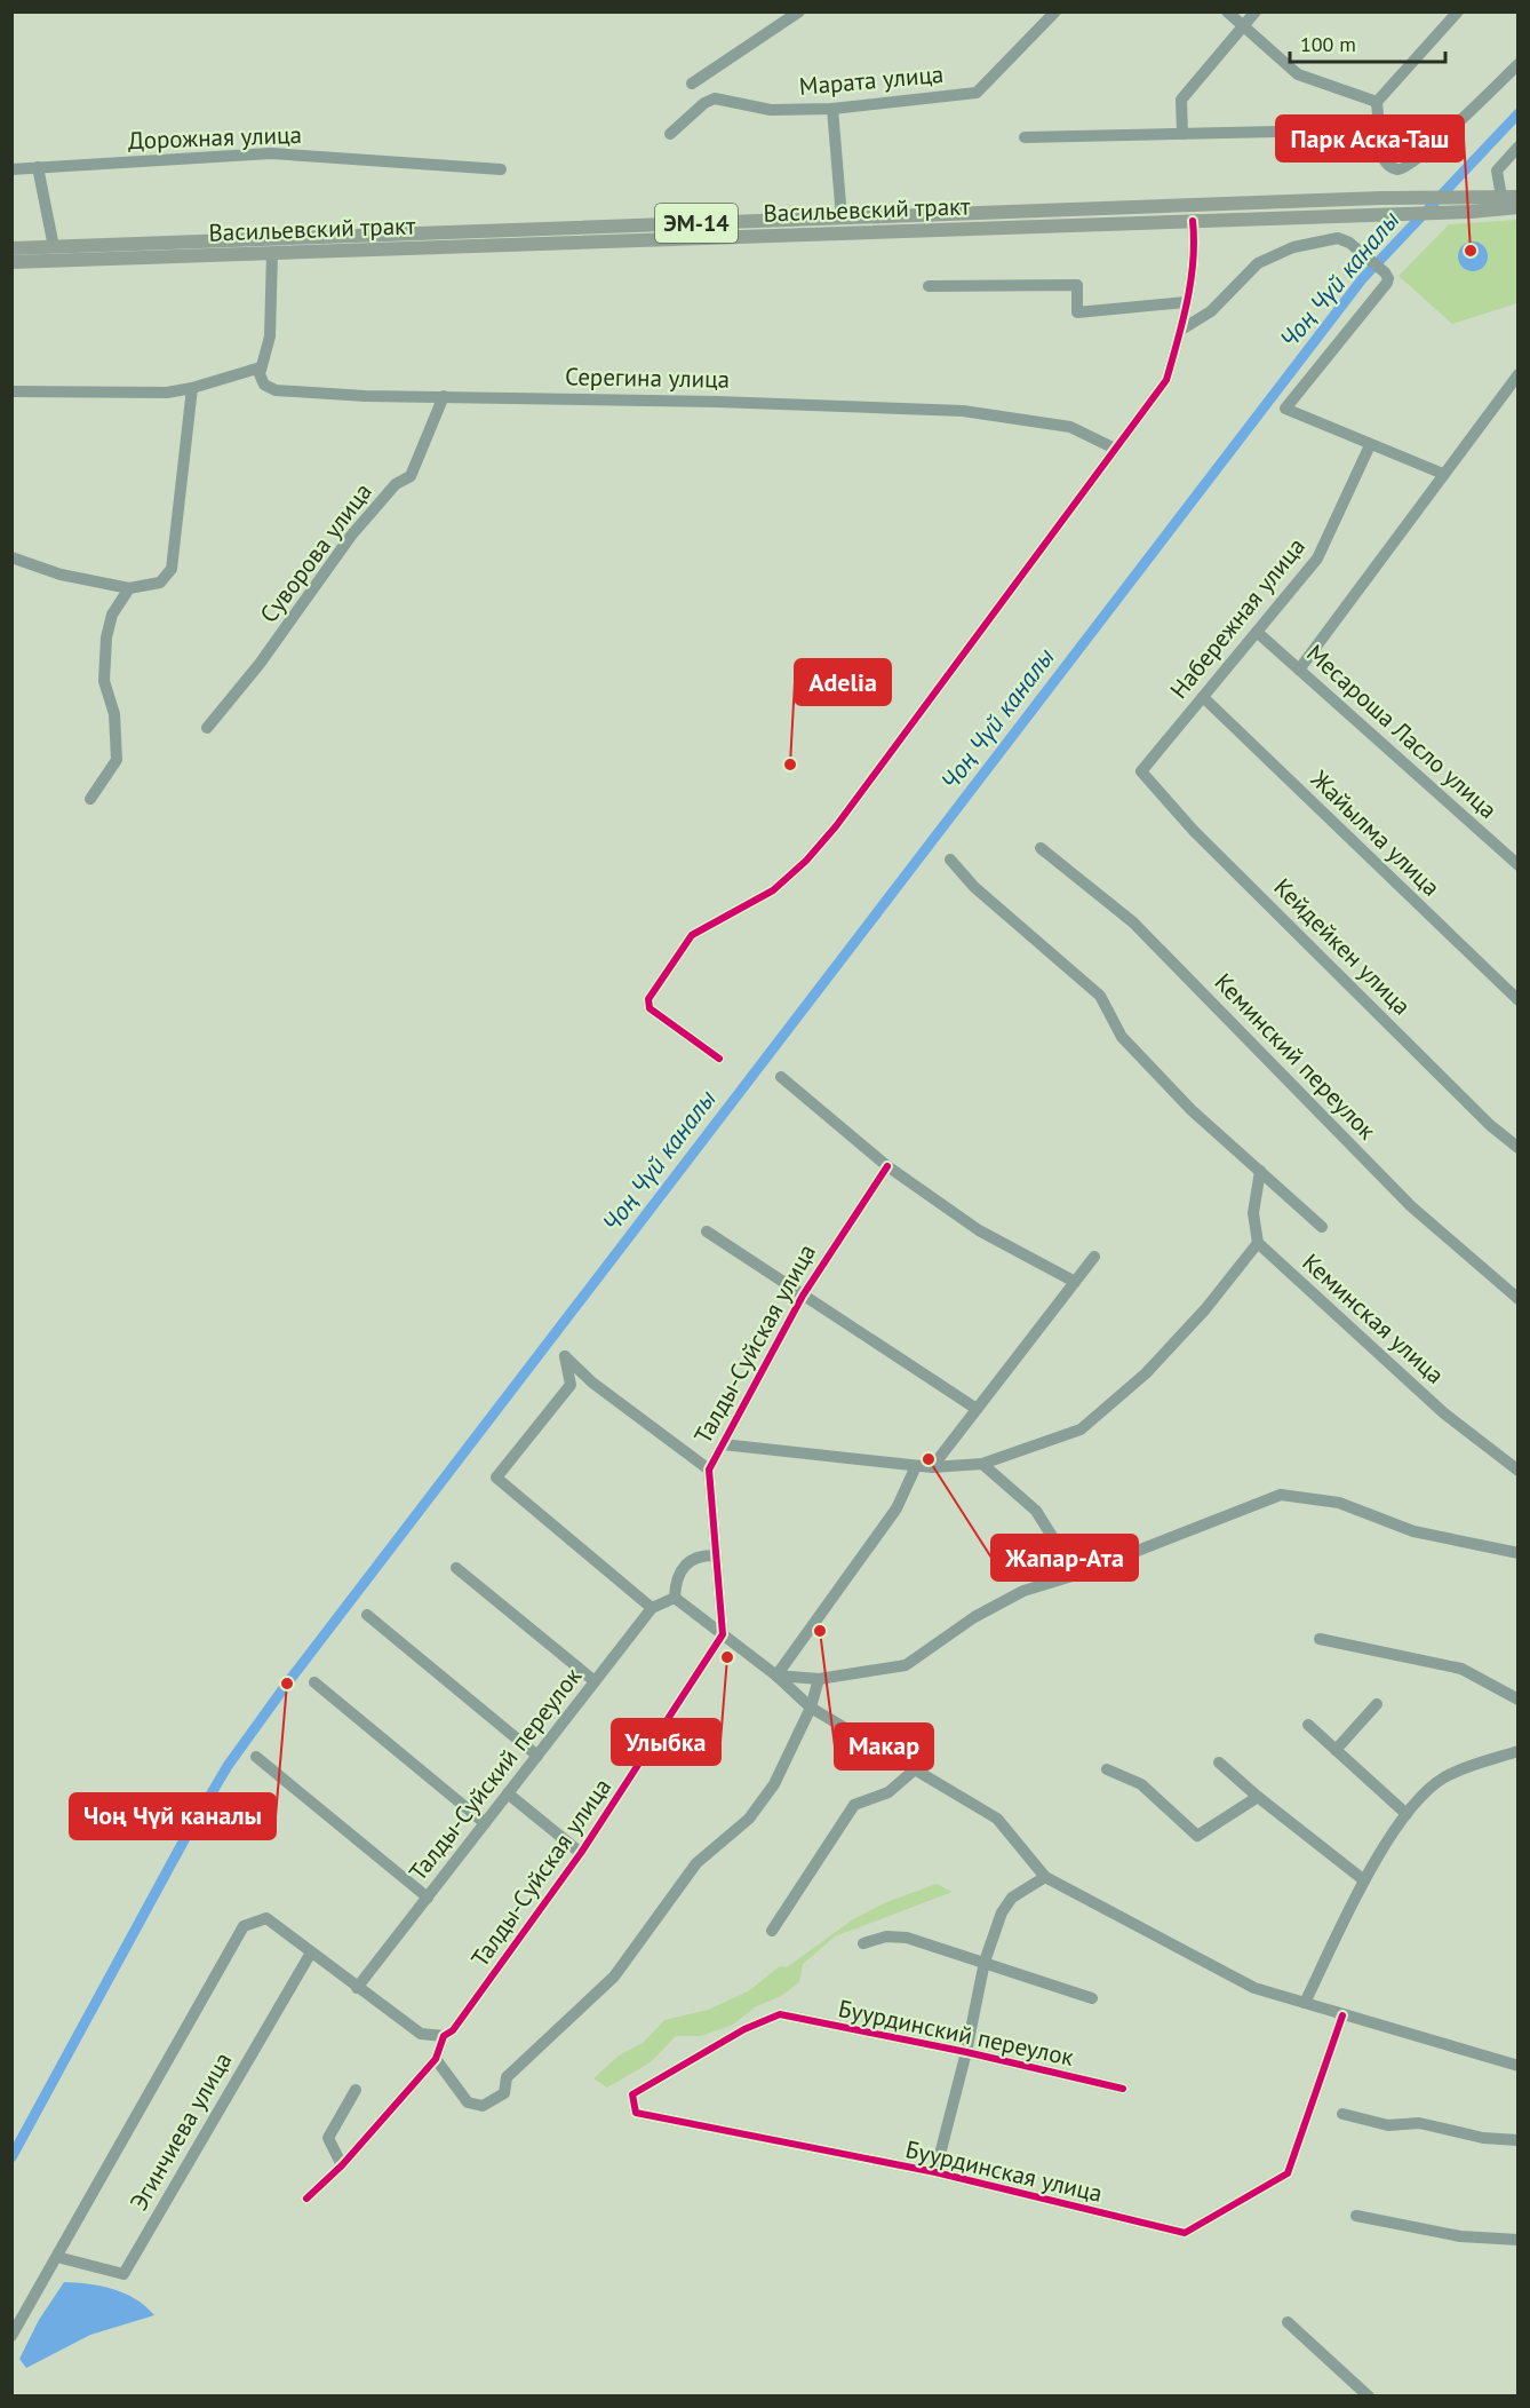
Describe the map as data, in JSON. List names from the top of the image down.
{
  "streets": {
    "main road": ["Васильевский тракт", "ЭМ-14"],
    "street": [
      "Марата улица",
      "Дорожная улица",
      "Серегина улица",
      "Суворова улица",
      "Набережная улица",
      "Месароша Ласло улица",
      "Жайылма улица",
      "Кейдейкен улица",
      "Кеминский переулок",
      "Кеминская улица",
      "Талды-Суйская улица",
      "Талды-Суйский переулок",
      "Буурдинский переулок",
      "Эгинчиева улица",
      "Буурдинская улица"
    ]
  },
  "crossings": [
    ["Серегина улица", "Суворова улица"],
    ["Набережная улица", "Месароша Ласло улица"],
    ["Набережная улица", "Жайылма улица"],
    ["Набережная улица", "Кейдейкен улица"],
    ["Буурдинский переулок", "Буурдинская улица"]
  ],
  "water": ["Чоң Чүй каналы"],
  "places": [
    "Парк Аска-Таш",
    "Adelia",
    "Жапар-Ата",
    "Макар",
    "Улыбка",
    "Чоң Чүй каналы"
  ],
  "scale_bar": "100 m"
}
